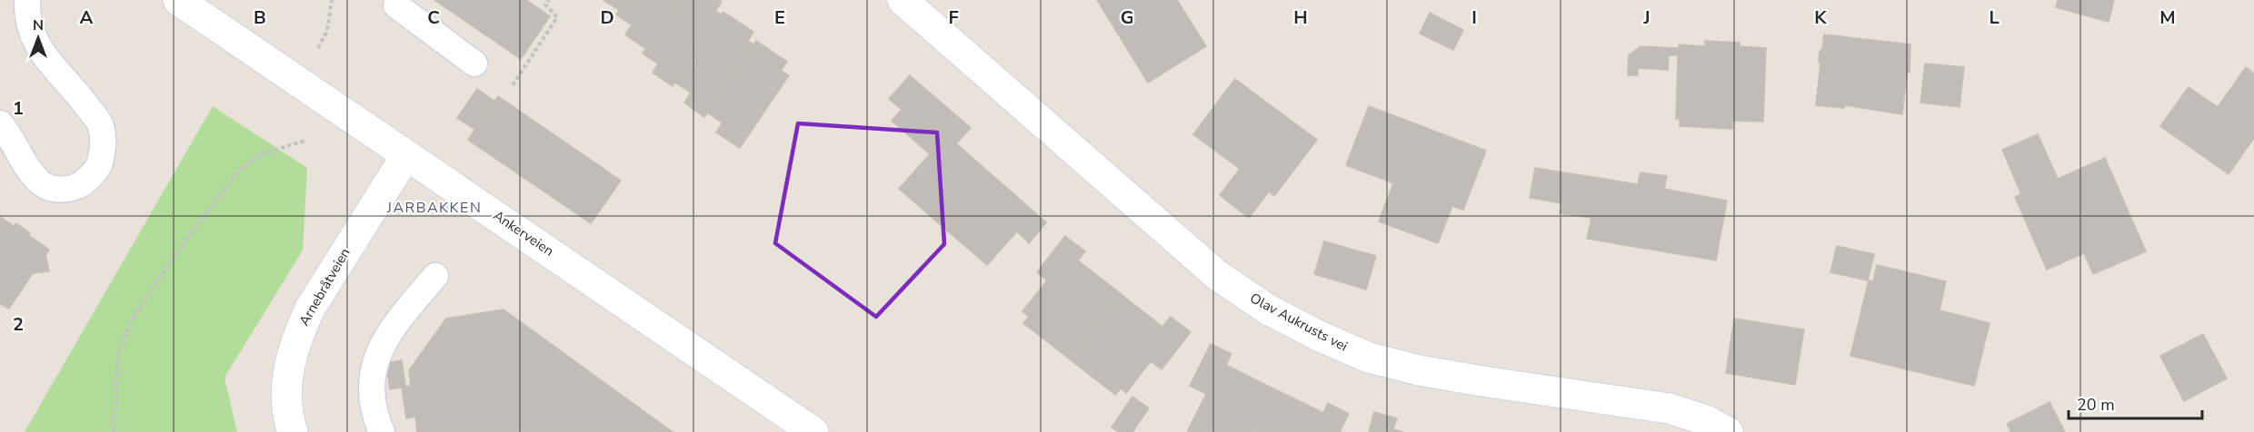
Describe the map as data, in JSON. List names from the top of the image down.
{
  "streets": {
    "street": ["Ankerveien", "Arnebråtveien", "Olav Aukrusts vei"]
  },
  "crossings": [
    ["Ankerveien", "Arnebråtveien"]
  ],
  "districts": ["JARBAKKEN"],
  "scale_bar": "20 m",
  "north": "top",
  "grid": {
    "columns": [
      "A",
      "B",
      "C",
      "D",
      "E",
      "F",
      "G",
      "H",
      "I",
      "J",
      "K",
      "L",
      "M"
    ],
    "rows": ["1", "2"]
  }
}
